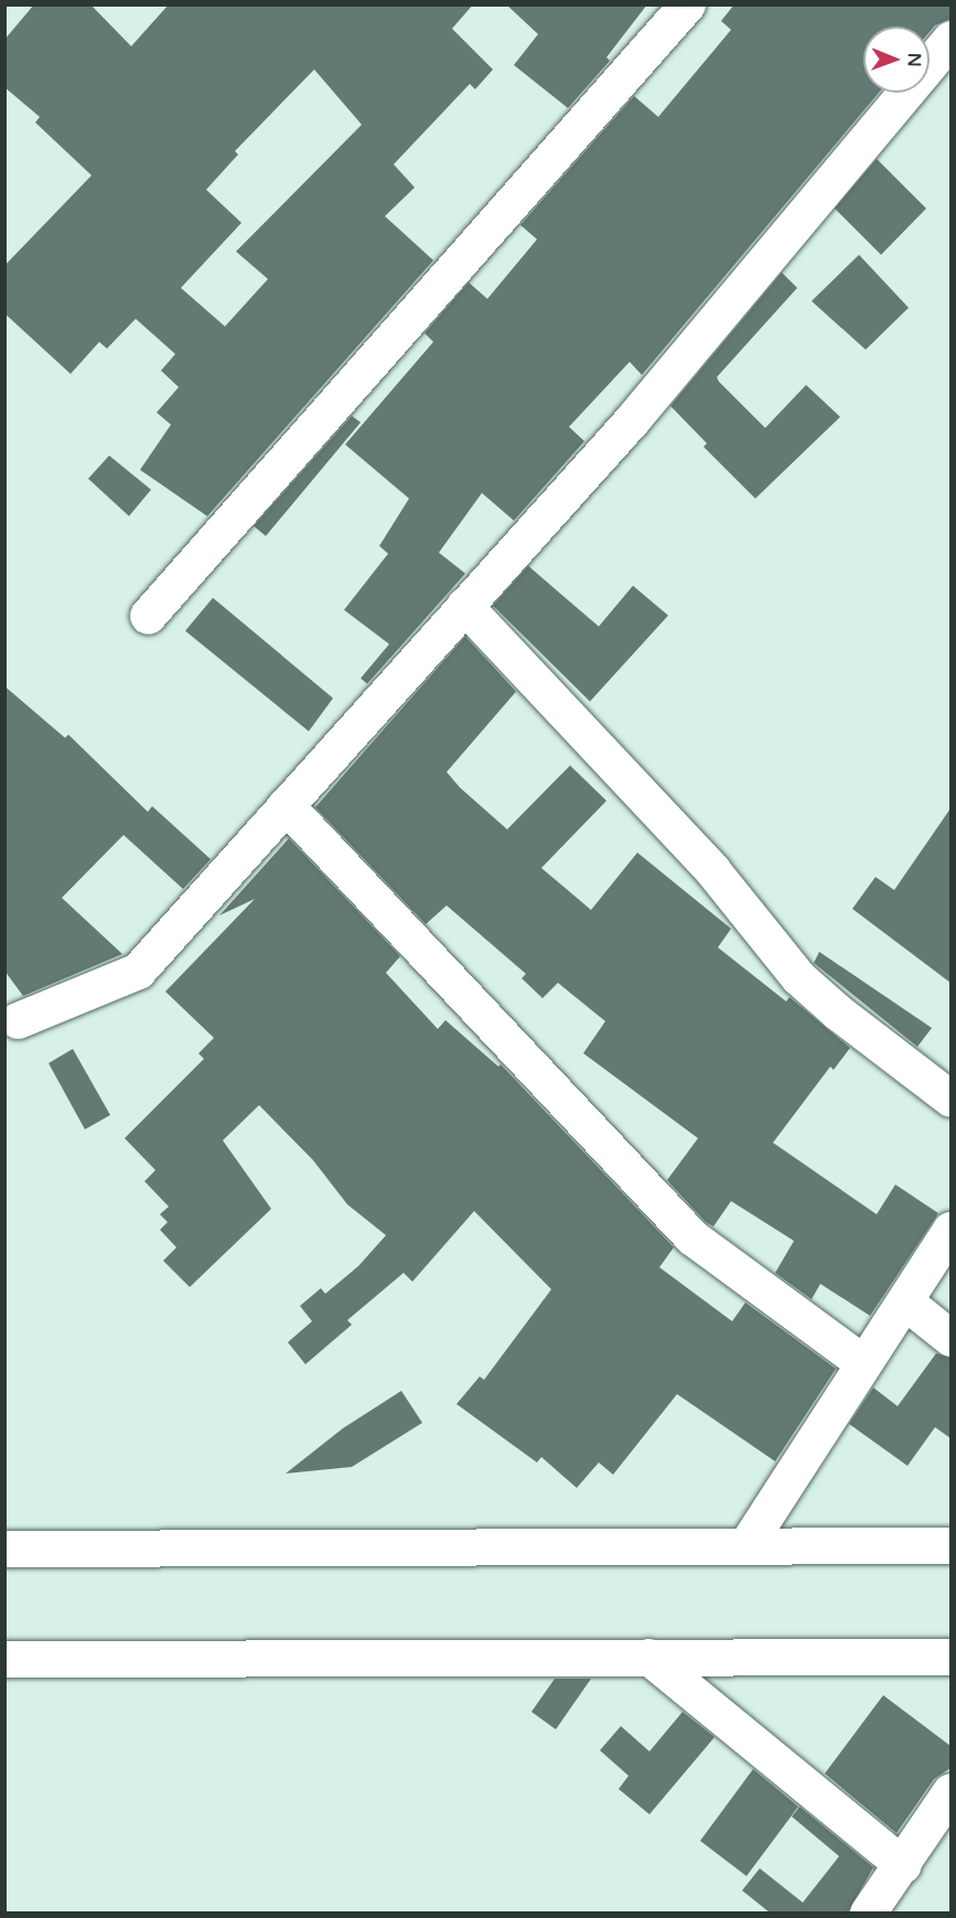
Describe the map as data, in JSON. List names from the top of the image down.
{
  "north": "right"
}
